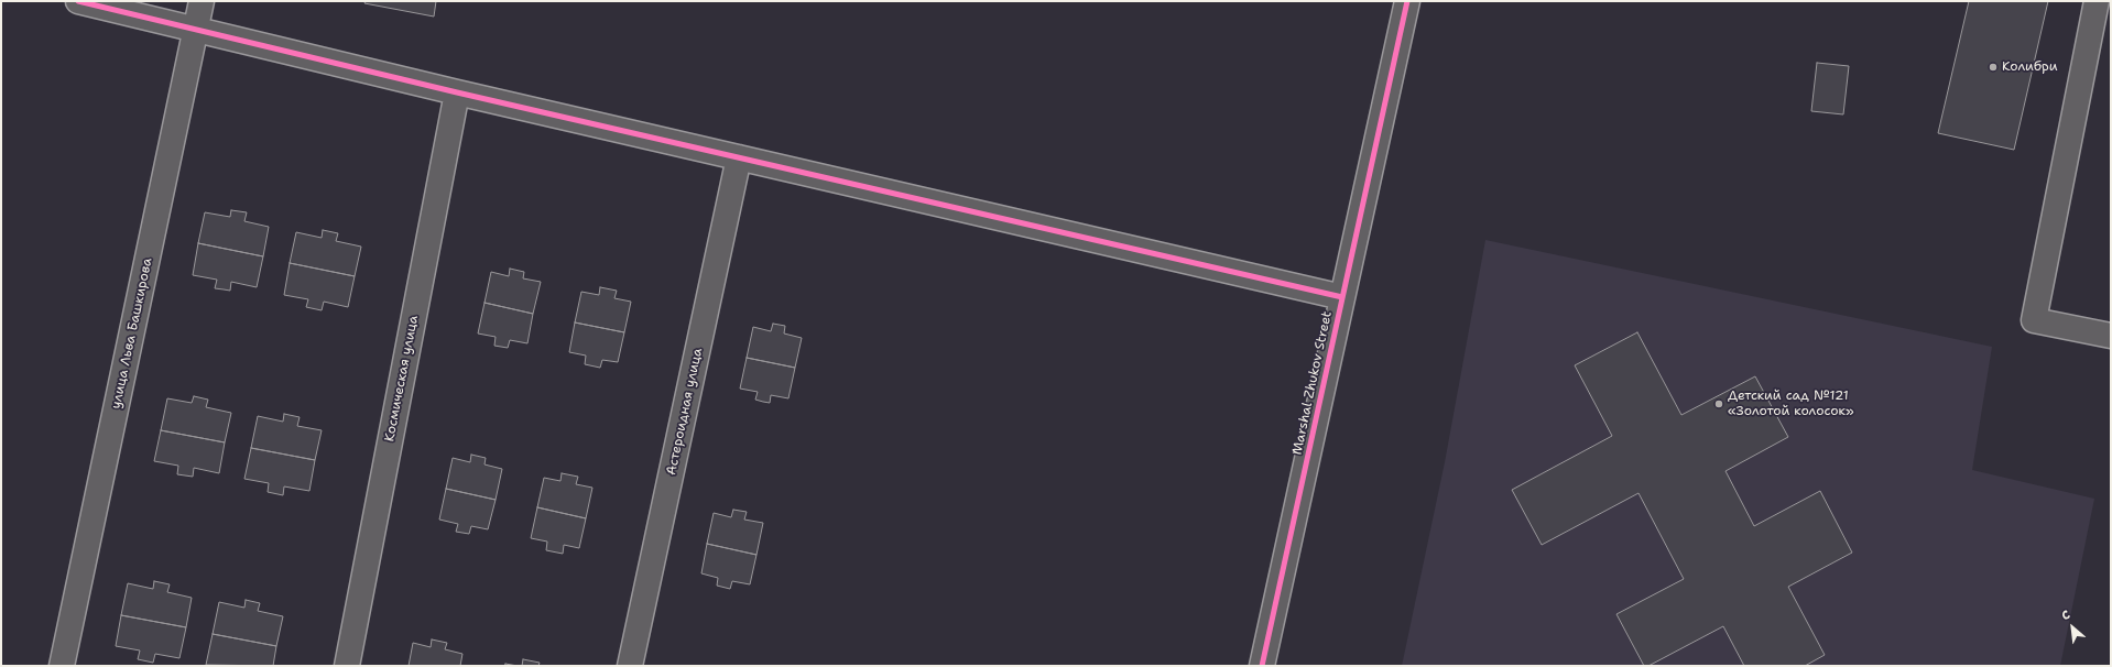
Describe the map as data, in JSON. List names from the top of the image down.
{
  "streets": {
    "street": [
      "улица Льва Башкирова",
      "Космическая улица",
      "Marshal Zhukov Street",
      "Астероидная улица"
    ]
  },
  "places": ["Колибри", "Детский сад №121 «Золотой колосок»"],
  "north": "top left"
}
